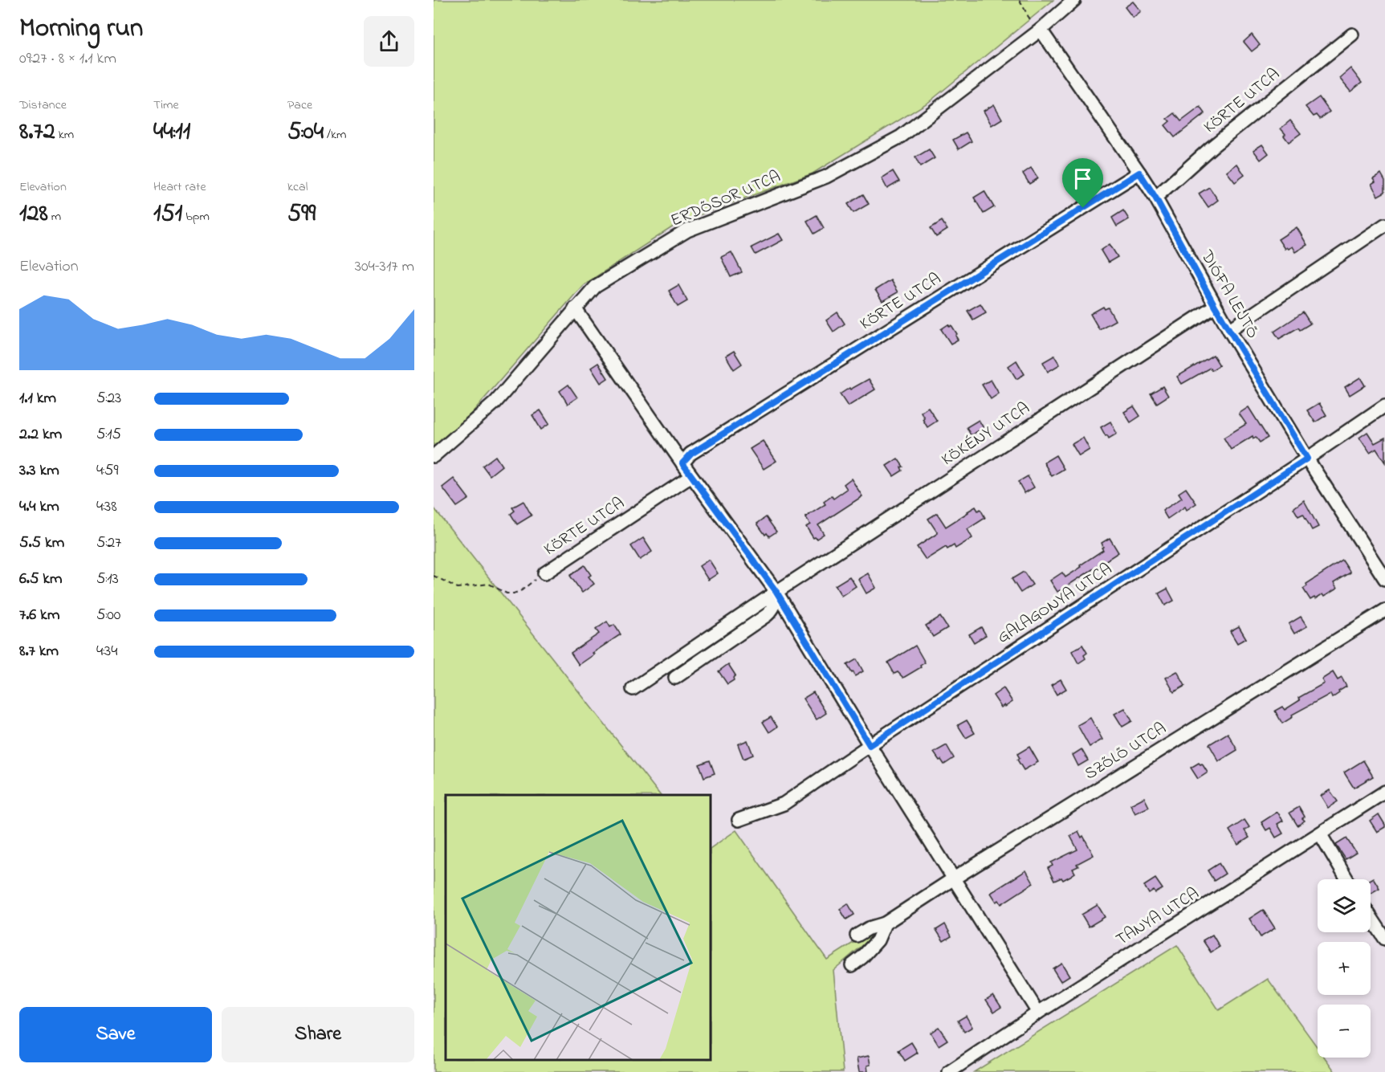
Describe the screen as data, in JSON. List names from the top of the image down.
{
  "streets": {
    "street": [
      "KÖRTE UTCA",
      "ERDŐSOR UTCA",
      "DIÓFA LEJTŐ",
      "KÖKÉNY UTCA",
      "GALAGONYA UTCA",
      "SZŐLŐ UTCA",
      "TANYA UTCA"
    ]
  },
  "crossings": [
    ["KÖRTE UTCA", "DIÓFA LEJTŐ"],
    ["ERDŐSOR UTCA", "DIÓFA LEJTŐ"],
    ["DIÓFA LEJTŐ", "KÖKÉNY UTCA"],
    ["DIÓFA LEJTŐ", "GALAGONYA UTCA"]
  ],
  "page": {
    "heading": ["Morning run", "09:27 · 8 × 1.1 km"],
    "stats": [
      ["Distance", "8.72 km"],
      ["Time", "44:11"],
      ["Pace", "5:04 /km"],
      ["Elevation", "128 m"],
      ["Heart rate", "151 bpm"],
      ["kcal", "599"]
    ],
    "chart": ["Elevation", "304–317 m"],
    "list": [
      {
        "name": "1.1 km",
        "note": "5:23"
      },
      {
        "name": "2.2 km",
        "note": "5:15"
      },
      {
        "name": "3.3 km",
        "note": "4:59"
      },
      {
        "name": "4.4 km",
        "note": "4:38"
      },
      {
        "name": "5.5 km",
        "note": "5:27"
      },
      {
        "name": "6.5 km",
        "note": "5:13"
      },
      {
        "name": "7.6 km",
        "note": "5:00"
      },
      {
        "name": "8.7 km",
        "note": "4:34"
      }
    ],
    "map_buttons": ["+", "−"],
    "buttons": ["Save", "Share"]
  }
}
